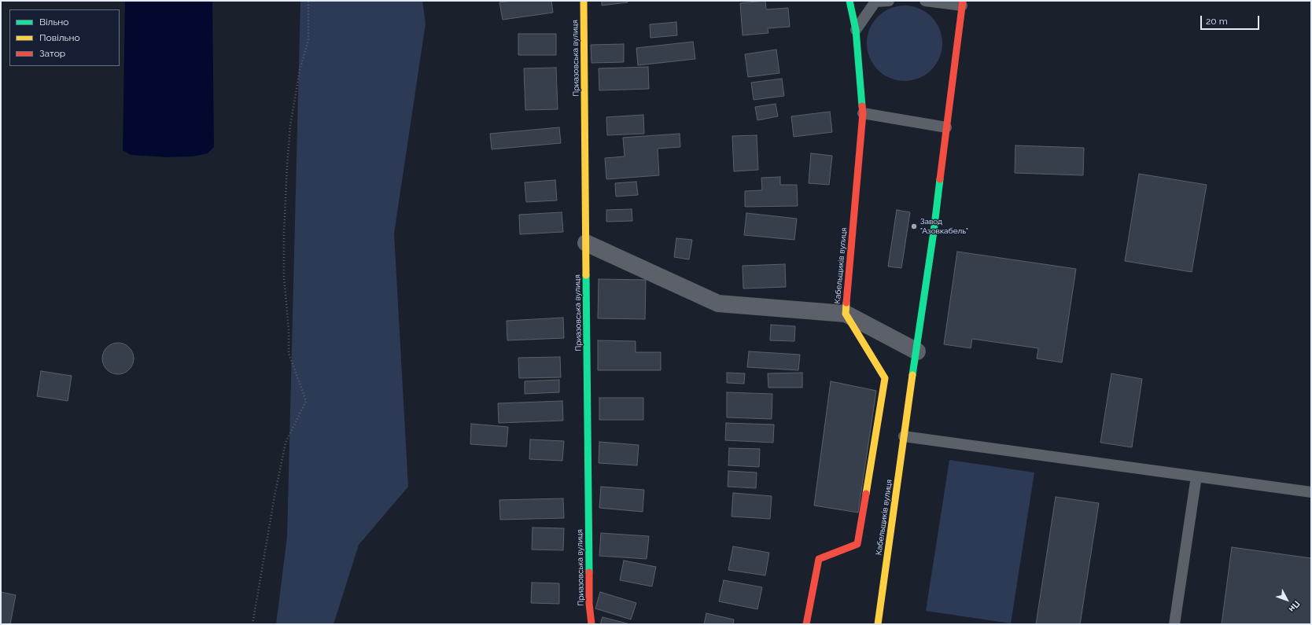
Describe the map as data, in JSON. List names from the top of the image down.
{
  "streets": {
    "street": ["Приазовська вулиця", "Кабельщиків вулиця"]
  },
  "places": ["Завод \"Азовкабель\""],
  "legend": ["Вільно", "Повільно", "Затор"],
  "scale_bar": "20 m",
  "north": "bottom right"
}
